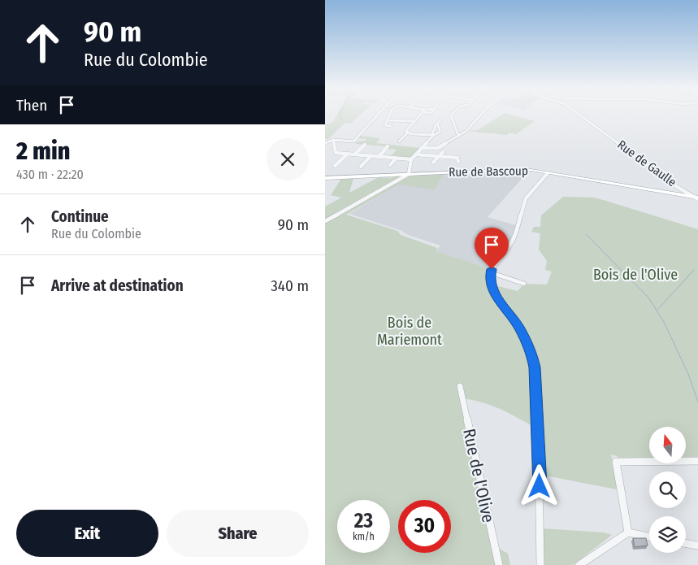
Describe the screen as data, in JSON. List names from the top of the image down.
{
  "streets": {
    "main road": ["Rue de Bascoup"],
    "street": ["Rue de Gaulle", "Rue de l'Olive"]
  },
  "crossings": [
    ["Rue de Gaulle", "Rue de Bascoup"]
  ],
  "parks": ["Bois de l'Olive", "Bois de Mariemont"],
  "north": "top",
  "page": {
    "turn": ["90 m", "Rue du Colombie"],
    "then": "Then",
    "heading": ["2 min", "430 m · 22:20"],
    "list": [
      {
        "name": "Continue",
        "note": "Rue du Colombie",
        "value": "90 m"
      },
      {
        "name": "Arrive at destination",
        "value": "340 m"
      }
    ],
    "speed": "23 km/h",
    "limit": "30",
    "buttons": ["Exit", "Share"]
  }
}
